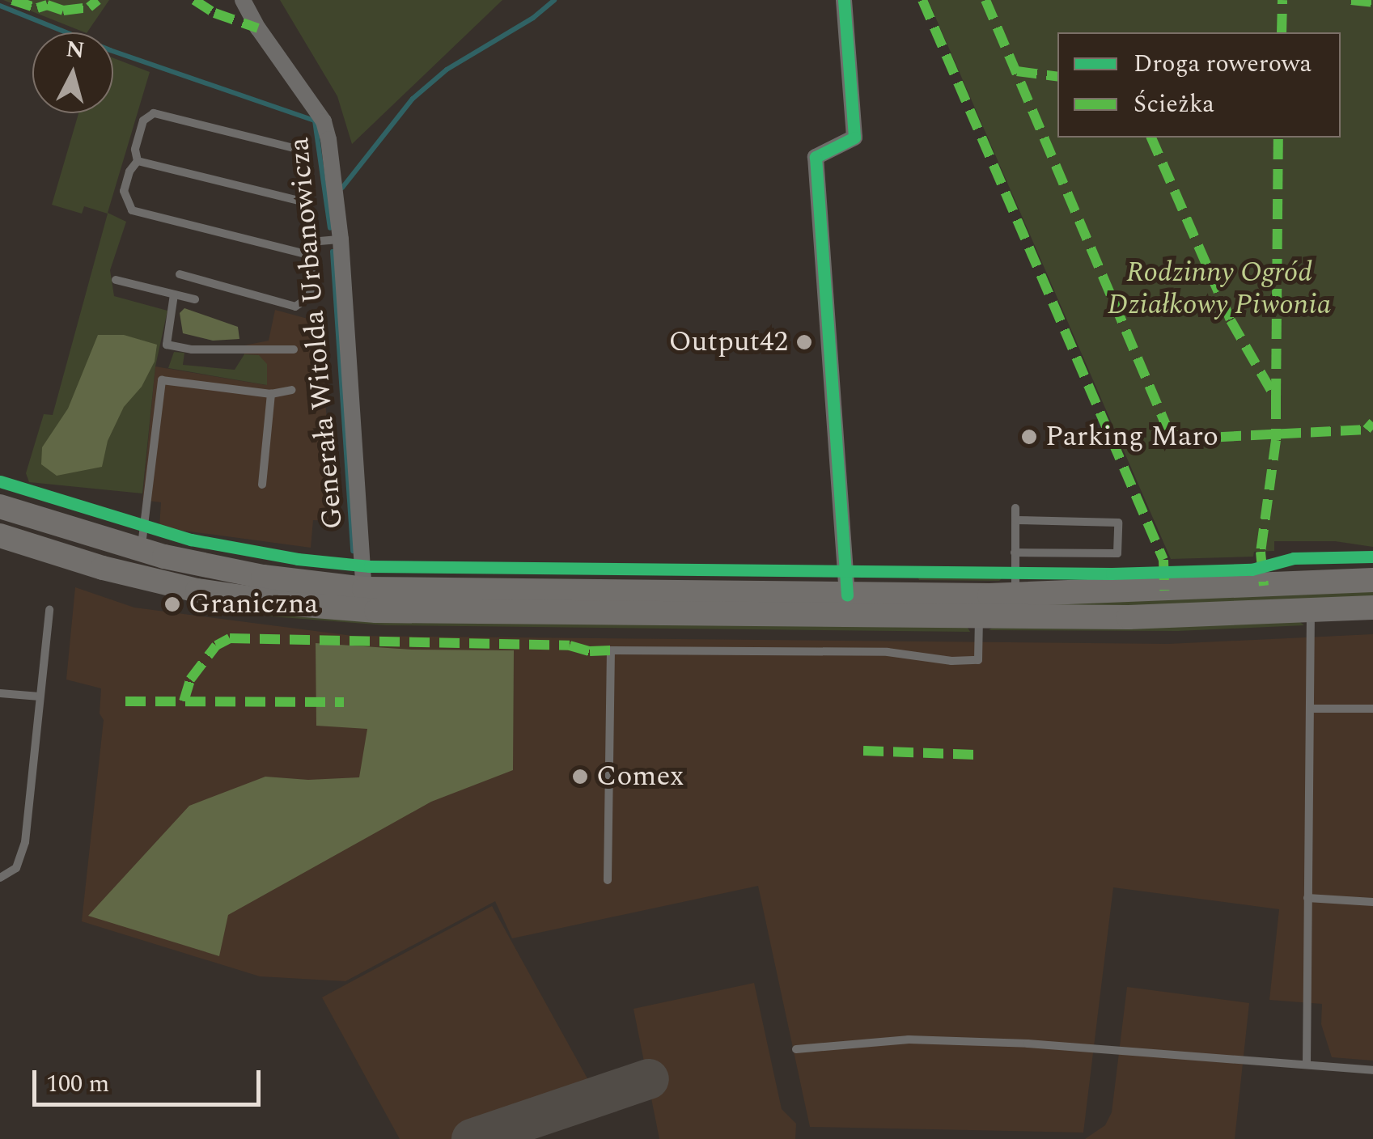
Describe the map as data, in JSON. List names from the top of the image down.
{
  "streets": {
    "street": ["Generała Witolda Urbanowicza"]
  },
  "parks": ["Rodzinny Ogród Działkowy Piwonia"],
  "places": [
    "Output42",
    "Parking Maro",
    "Graniczna",
    "Comex"
  ],
  "legend": ["Droga rowerowa", "Ścieżka"],
  "scale_bar": "100 m",
  "north": "top"
}
